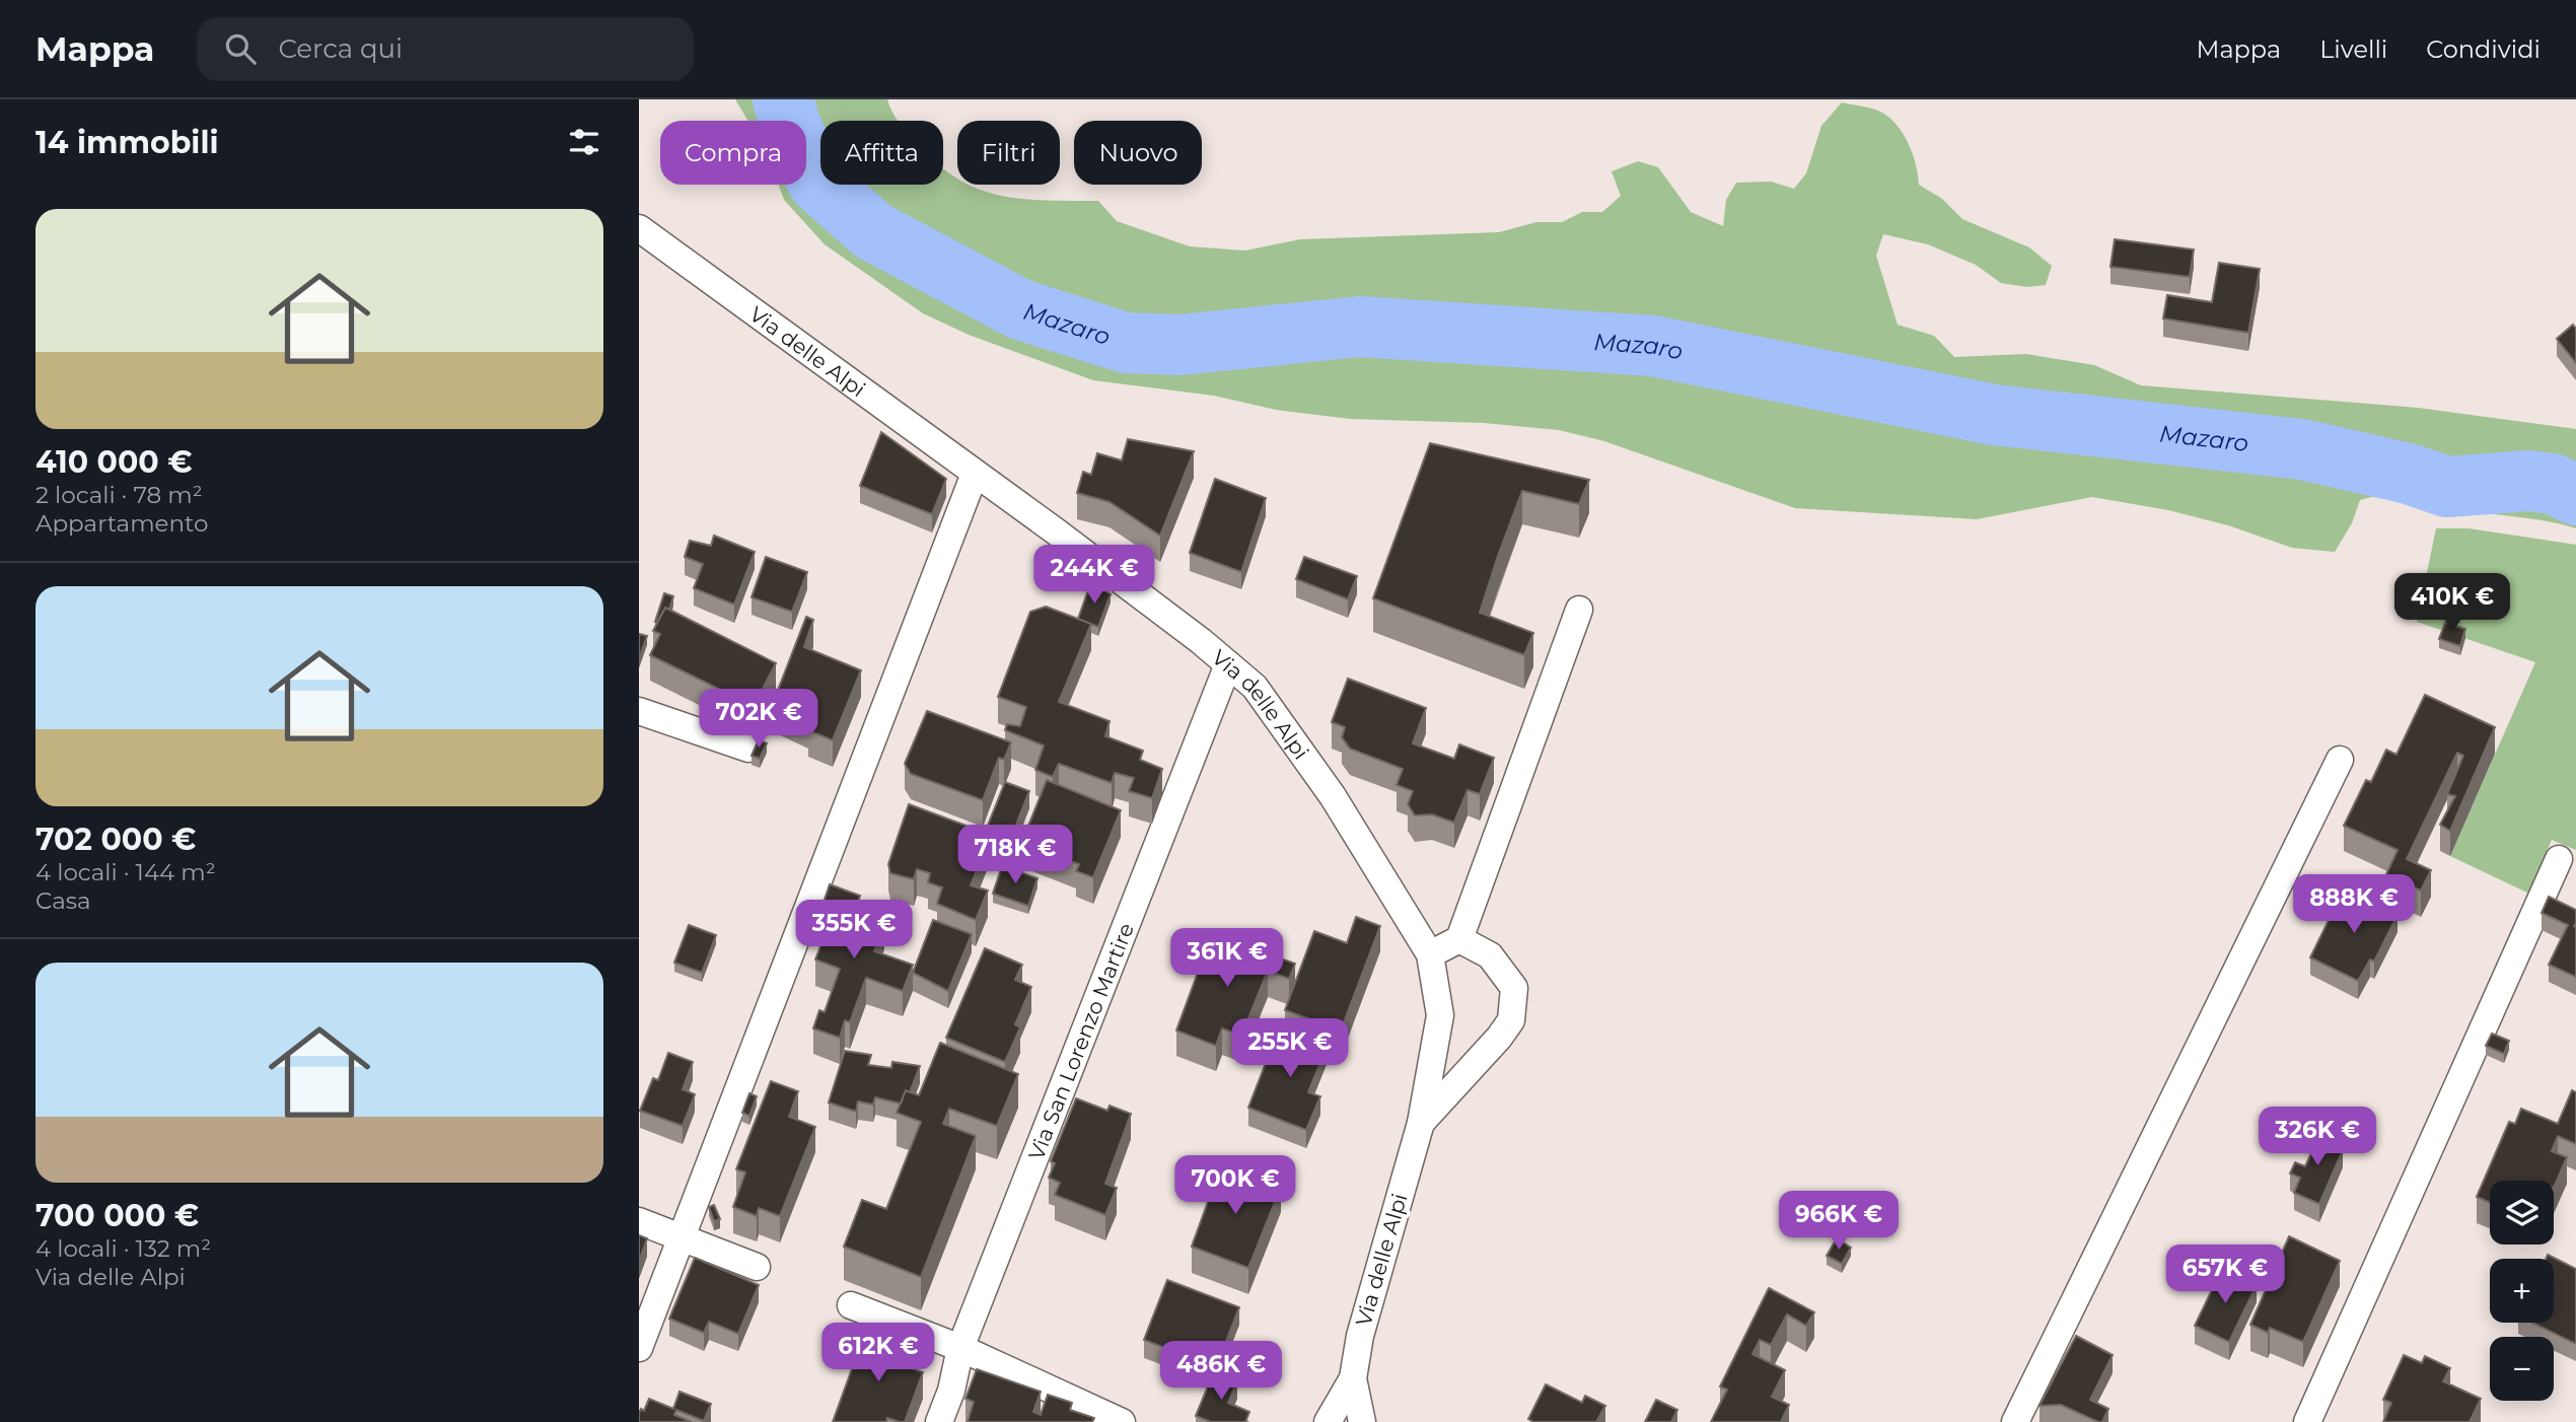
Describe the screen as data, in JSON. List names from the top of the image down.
{
  "streets": {
    "street": ["Via delle Alpi", "Via San Lorenzo Martire"]
  },
  "crossings": [
    ["Via delle Alpi", "Via San Lorenzo Martire"]
  ],
  "water": ["Mazaro"],
  "page": {
    "header": "Mappa",
    "search": "Cerca qui",
    "nav": ["Mappa", "Livelli", "Condividi"],
    "heading": "14 immobili",
    "chip": [
      "Compra",
      "Affitta",
      "Filtri",
      "Nuovo"
    ],
    "list": [
      {
        "name": "410 000 €",
        "note": "2 locali · 78 m² · Appartamento"
      },
      {
        "name": "702 000 €",
        "note": "4 locali · 144 m² · Casa"
      },
      {
        "name": "700 000 €",
        "note": "4 locali · 132 m² · Via delle Alpi"
      }
    ],
    "price": [
      "244K €",
      "410K €",
      "702K €",
      "718K €",
      "888K €",
      "355K €",
      "361K €",
      "255K €",
      "326K €",
      "700K €",
      "966K €",
      "657K €",
      "612K €",
      "486K €"
    ],
    "map_buttons": ["+", "−"]
  }
}
